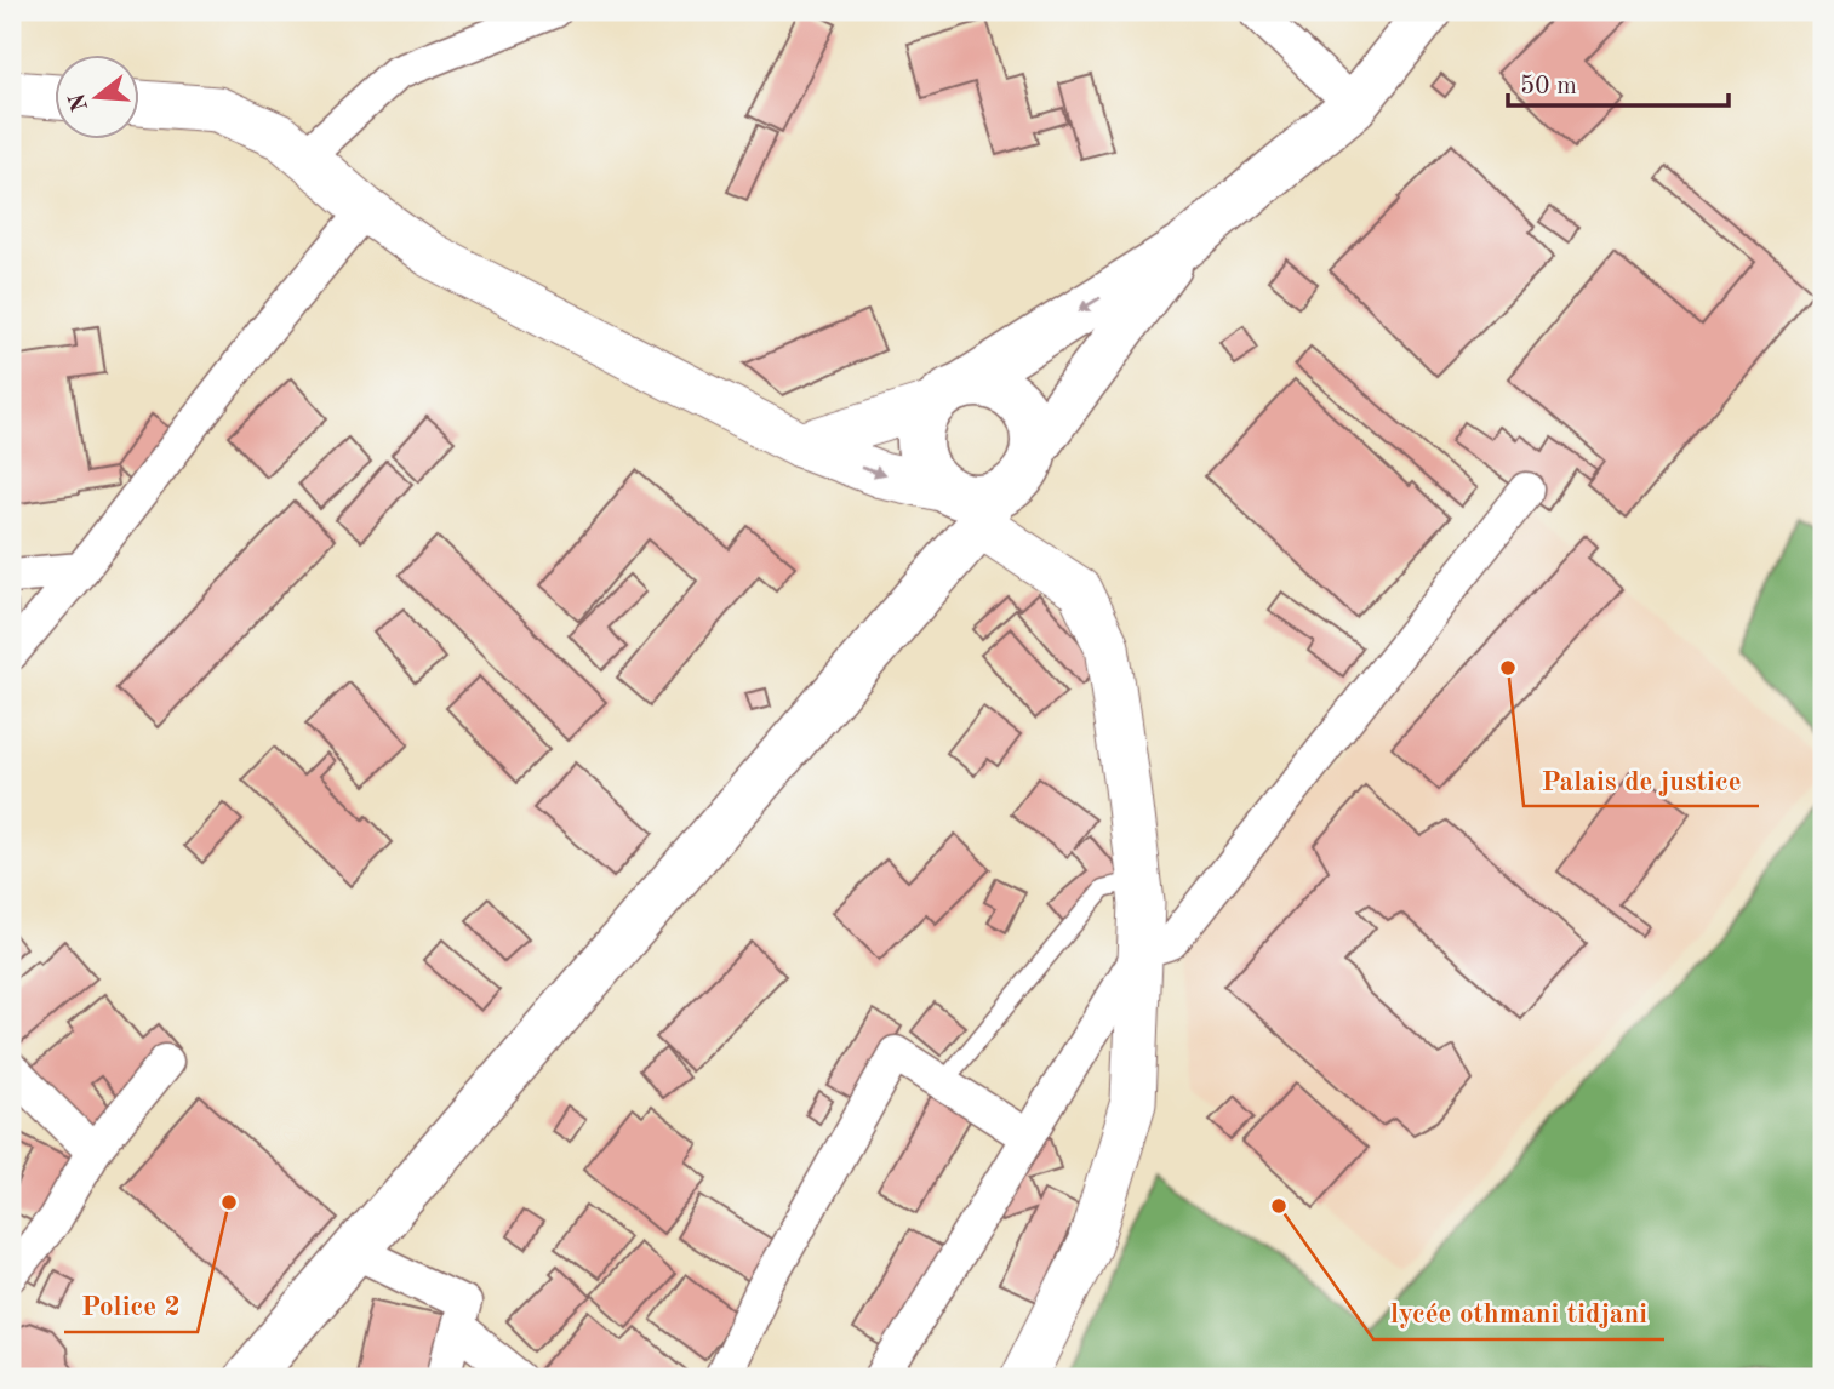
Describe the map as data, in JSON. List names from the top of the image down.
{
  "places": ["Palais de justice", "Police 2", "lycée othmani tidjani"],
  "scale_bar": "50 m",
  "north": "left"
}
